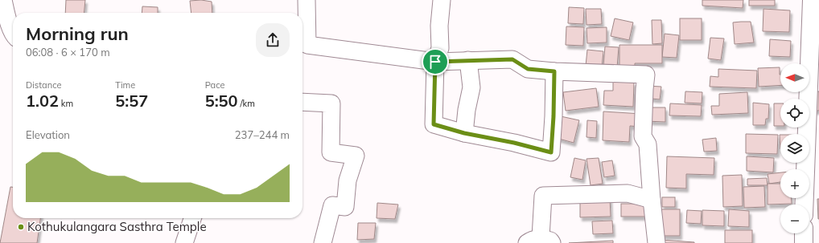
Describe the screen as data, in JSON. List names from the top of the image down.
{
  "places": ["Kothukulangara Sasthra Temple"],
  "north": "left",
  "page": {
    "heading": ["Morning run", "06:08 · 6 × 170 m"],
    "map_buttons": ["+", "−"],
    "stats": [
      ["Distance", "1.02 km"],
      ["Time", "5:57"],
      ["Pace", "5:50 /km"]
    ],
    "chart": ["Elevation", "237–244 m"]
  }
}
